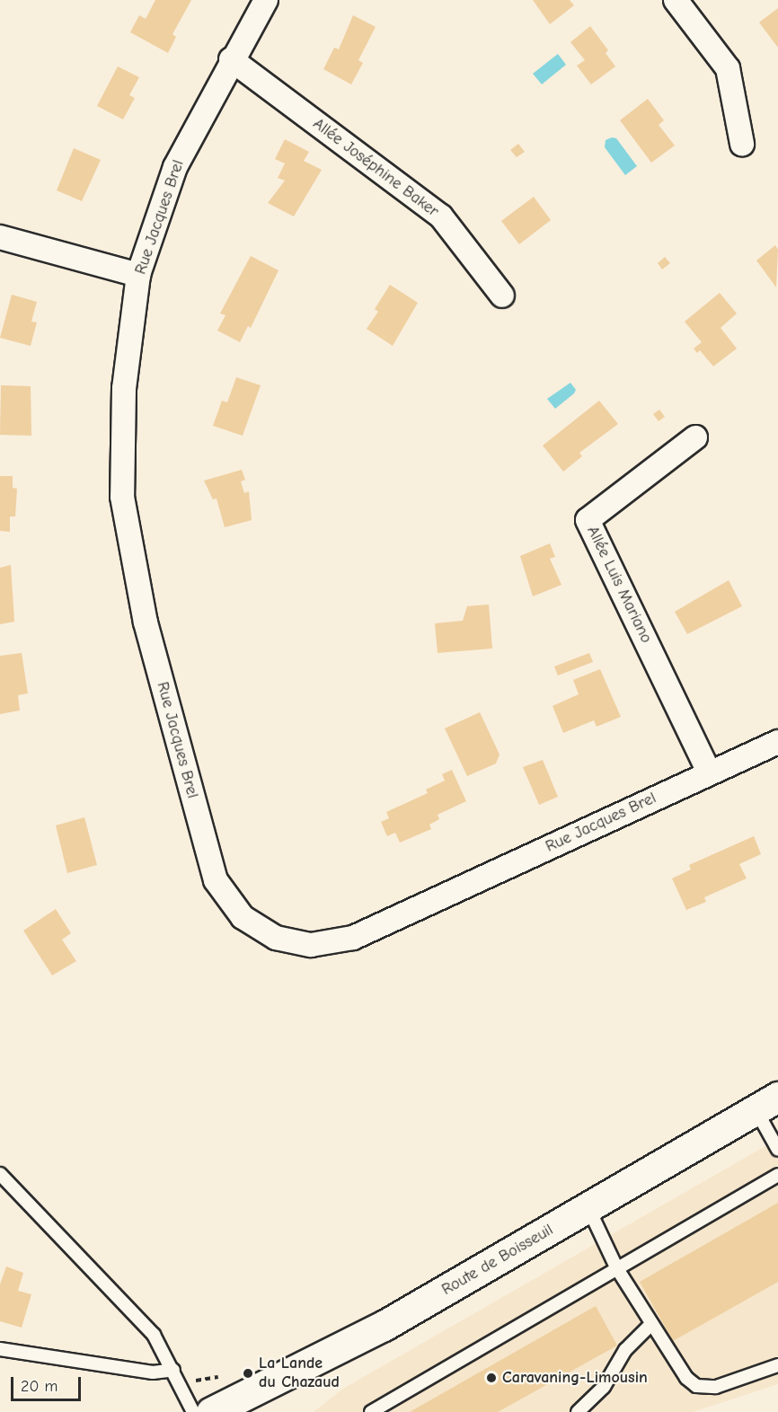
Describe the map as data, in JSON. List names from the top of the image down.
{
  "streets": {
    "main road": ["Route de Boisseuil"],
    "street": ["Allée Joséphine Baker", "Rue Jacques Brel", "Allée Luis Mariano"]
  },
  "crossings": [
    ["Allée Joséphine Baker", "Rue Jacques Brel"],
    ["Rue Jacques Brel", "Allée Luis Mariano"]
  ],
  "places": ["La Lande du Chazaud", "Caravaning-Limousin"],
  "scale_bar": "20 m"
}
